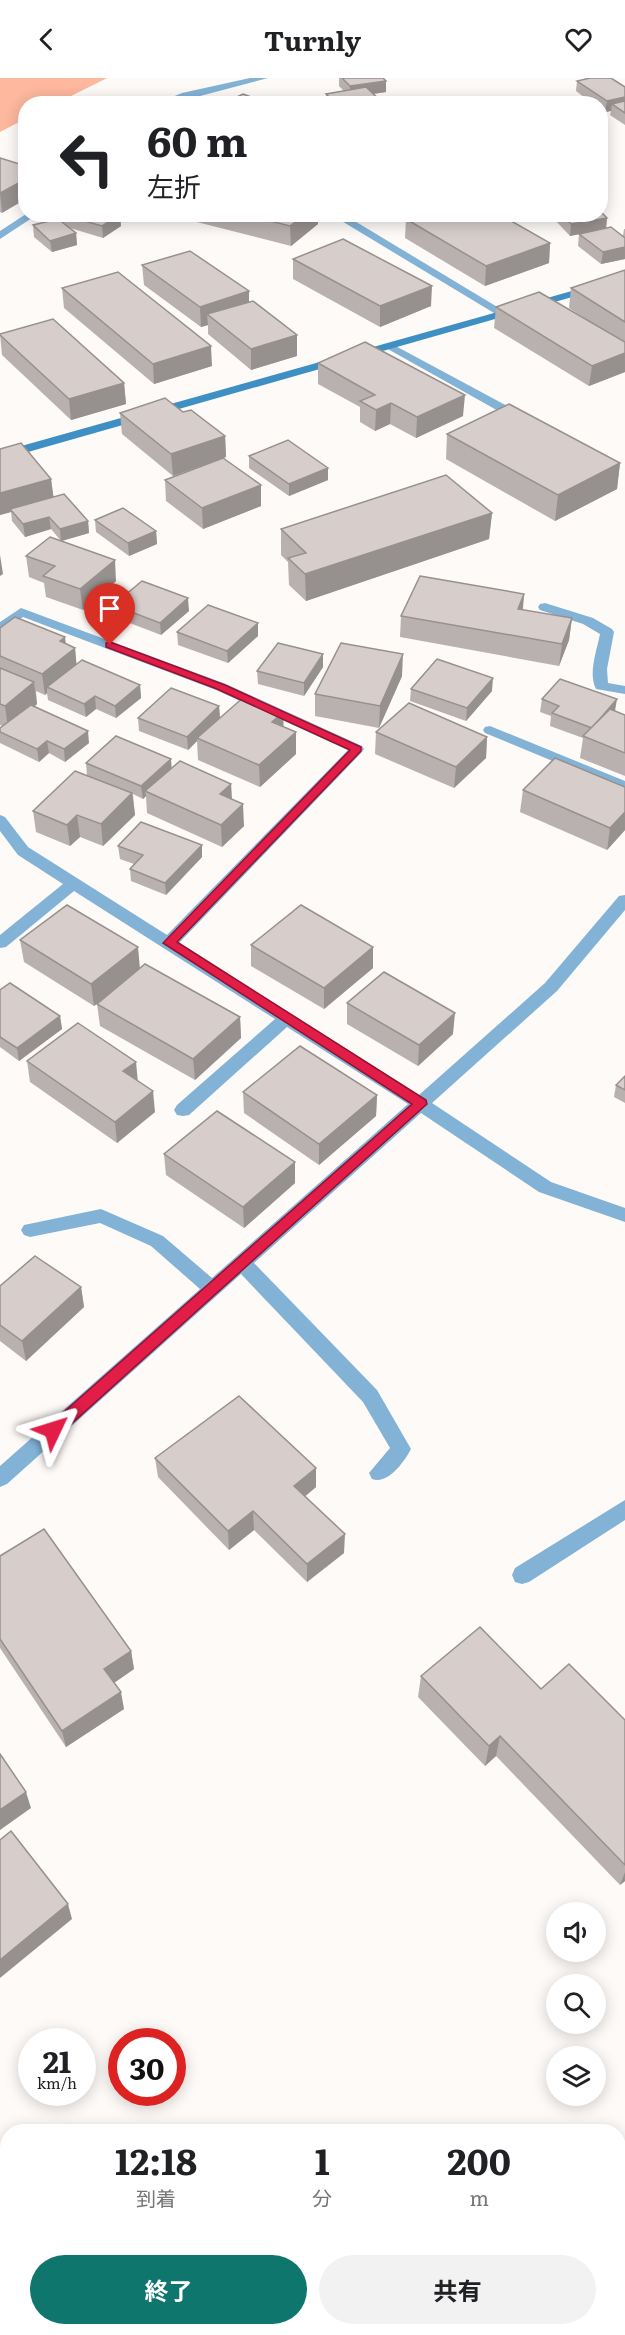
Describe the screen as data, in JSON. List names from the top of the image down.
{
  "page": {
    "header": "Turnly",
    "turn": ["60 m", "左折"],
    "speed": "21 km/h",
    "limit": "30",
    "eta": [
      "12:18",
      "到着",
      "1",
      "分",
      "200",
      "m"
    ],
    "buttons": ["終了", "共有"]
  }
}
